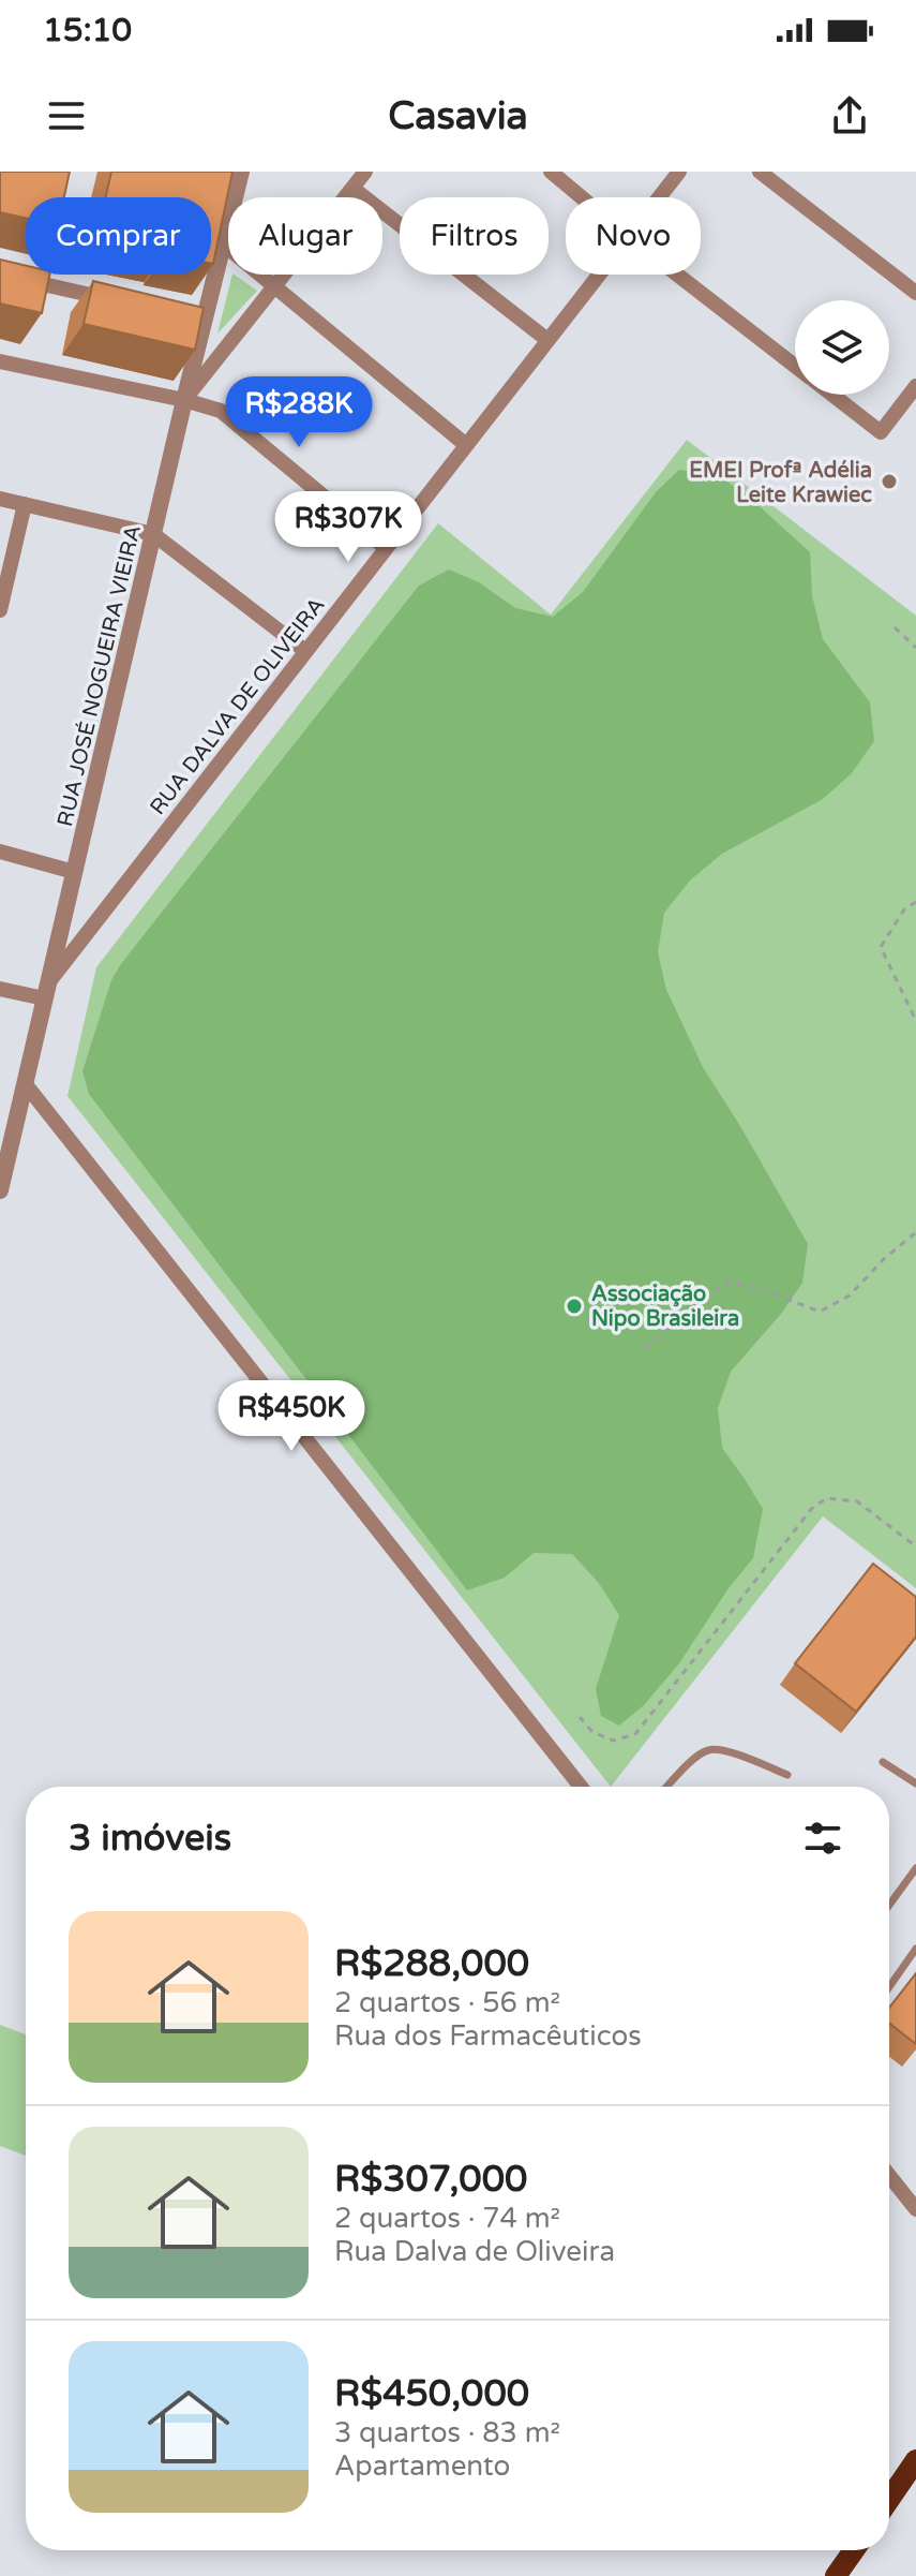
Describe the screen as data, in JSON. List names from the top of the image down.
{
  "streets": {
    "street": ["RUA JOSÉ NOGUEIRA VIEIRA", "RUA DALVA DE OLIVEIRA"]
  },
  "crossings": [
    ["RUA JOSÉ NOGUEIRA VIEIRA", "RUA DALVA DE OLIVEIRA"]
  ],
  "places": ["EMEI Profª Adélia Leite Krawiec", "Associação Nipo Brasileira"],
  "page": {
    "status": "15:10",
    "header": "Casavia",
    "chip": [
      "Comprar",
      "Alugar",
      "Filtros",
      "Novo"
    ],
    "price": ["R$288K", "R$307K", "R$450K"],
    "heading": "3 imóveis",
    "list": [
      {
        "name": "R$288,000",
        "note": "2 quartos · 56 m² · Rua dos Farmacêuticos"
      },
      {
        "name": "R$307,000",
        "note": "2 quartos · 74 m² · Rua Dalva de Oliveira"
      },
      {
        "name": "R$450,000",
        "note": "3 quartos · 83 m² · Apartamento"
      }
    ]
  }
}
